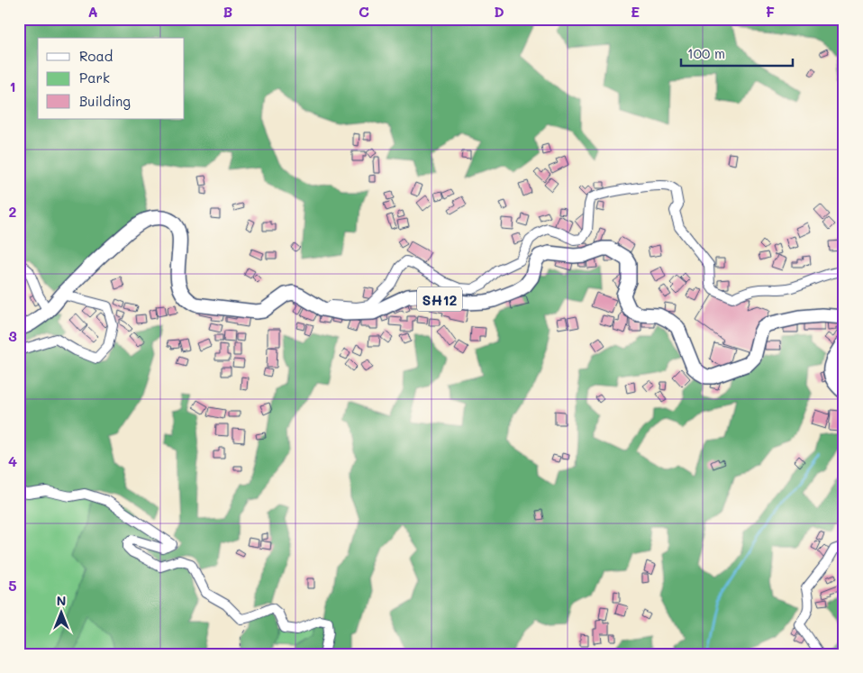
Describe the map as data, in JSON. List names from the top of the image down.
{
  "streets": {
    "main road": ["SH12"]
  },
  "legend": ["Road", "Park", "Building"],
  "scale_bar": "100 m",
  "north": "top",
  "grid": {
    "columns": [
      "A",
      "B",
      "C",
      "D",
      "E",
      "F"
    ],
    "rows": [
      "1",
      "2",
      "3",
      "4",
      "5"
    ]
  }
}
